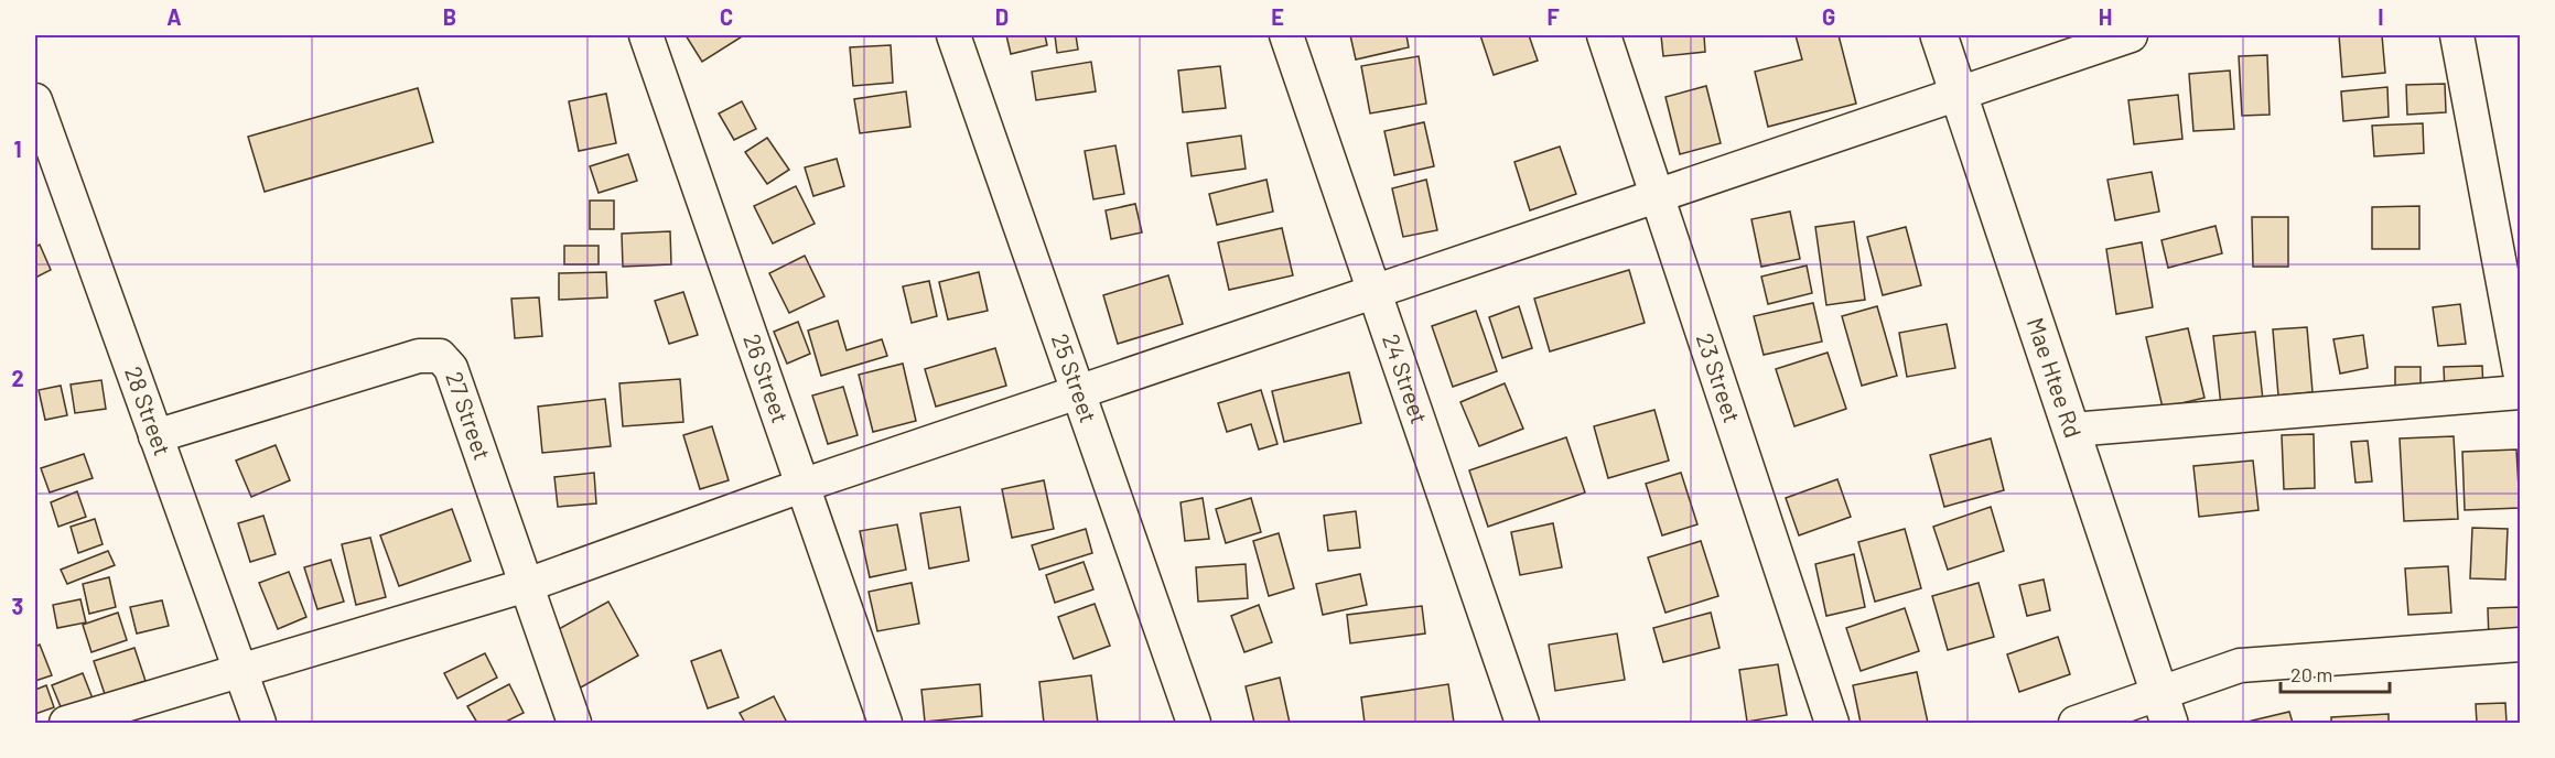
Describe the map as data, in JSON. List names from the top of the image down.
{
  "streets": {
    "street": [
      "26 Street",
      "25 Street",
      "24 Street",
      "23 Street",
      "Mae Htee Rd",
      "28 Street",
      "27 Street"
    ]
  },
  "crossings": [
    ["28 Street", "27 Street"]
  ],
  "scale_bar": "20 m",
  "grid": {
    "columns": [
      "A",
      "B",
      "C",
      "D",
      "E",
      "F",
      "G",
      "H",
      "I"
    ],
    "rows": ["1", "2", "3"]
  }
}
